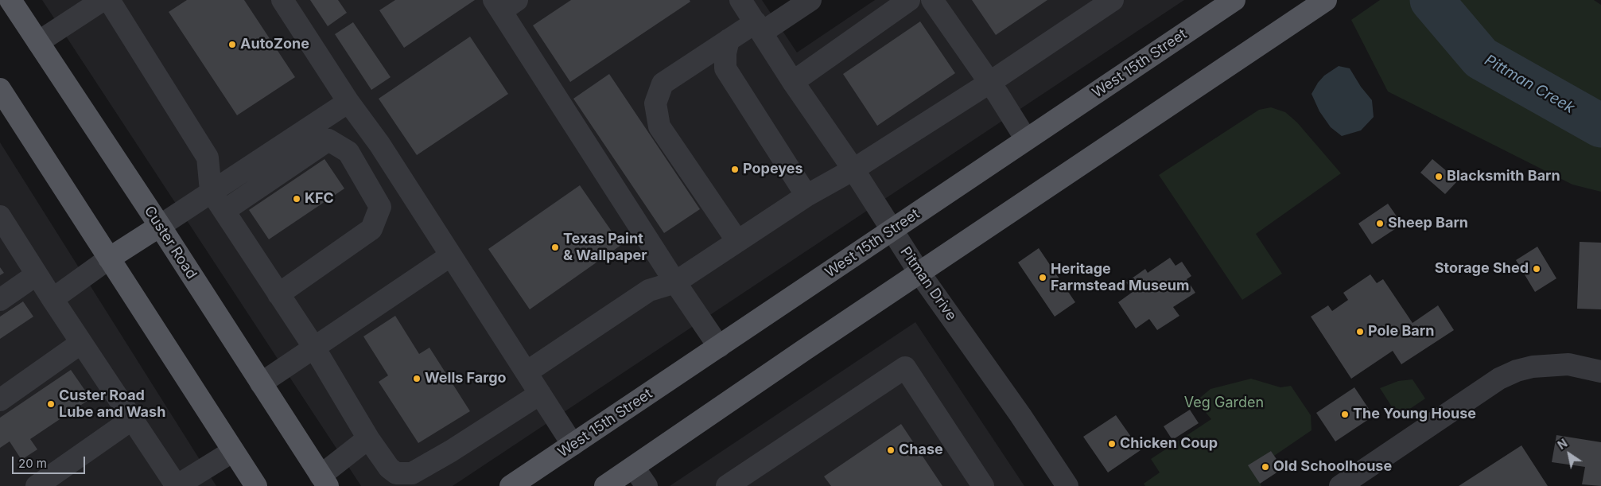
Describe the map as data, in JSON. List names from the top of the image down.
{
  "streets": {
    "main road": ["West 15th Street", "Custer Road"],
    "street": ["Pitman Drive"]
  },
  "crossings": [
    ["West 15th Street", "Pitman Drive"]
  ],
  "water": ["Pittman Creek"],
  "parks": ["Veg Garden"],
  "places": [
    "AutoZone",
    "Popeyes",
    "Blacksmith Barn",
    "KFC",
    "Sheep Barn",
    "Texas Paint & Wallpaper",
    "Storage Shed",
    "Heritage Farmstead Museum",
    "Pole Barn",
    "Wells Fargo",
    "Custer Road Lube and Wash",
    "The Young House",
    "Chicken Coup",
    "Chase",
    "Old Schoolhouse"
  ],
  "scale_bar": "20 m",
  "north": "top left"
}
